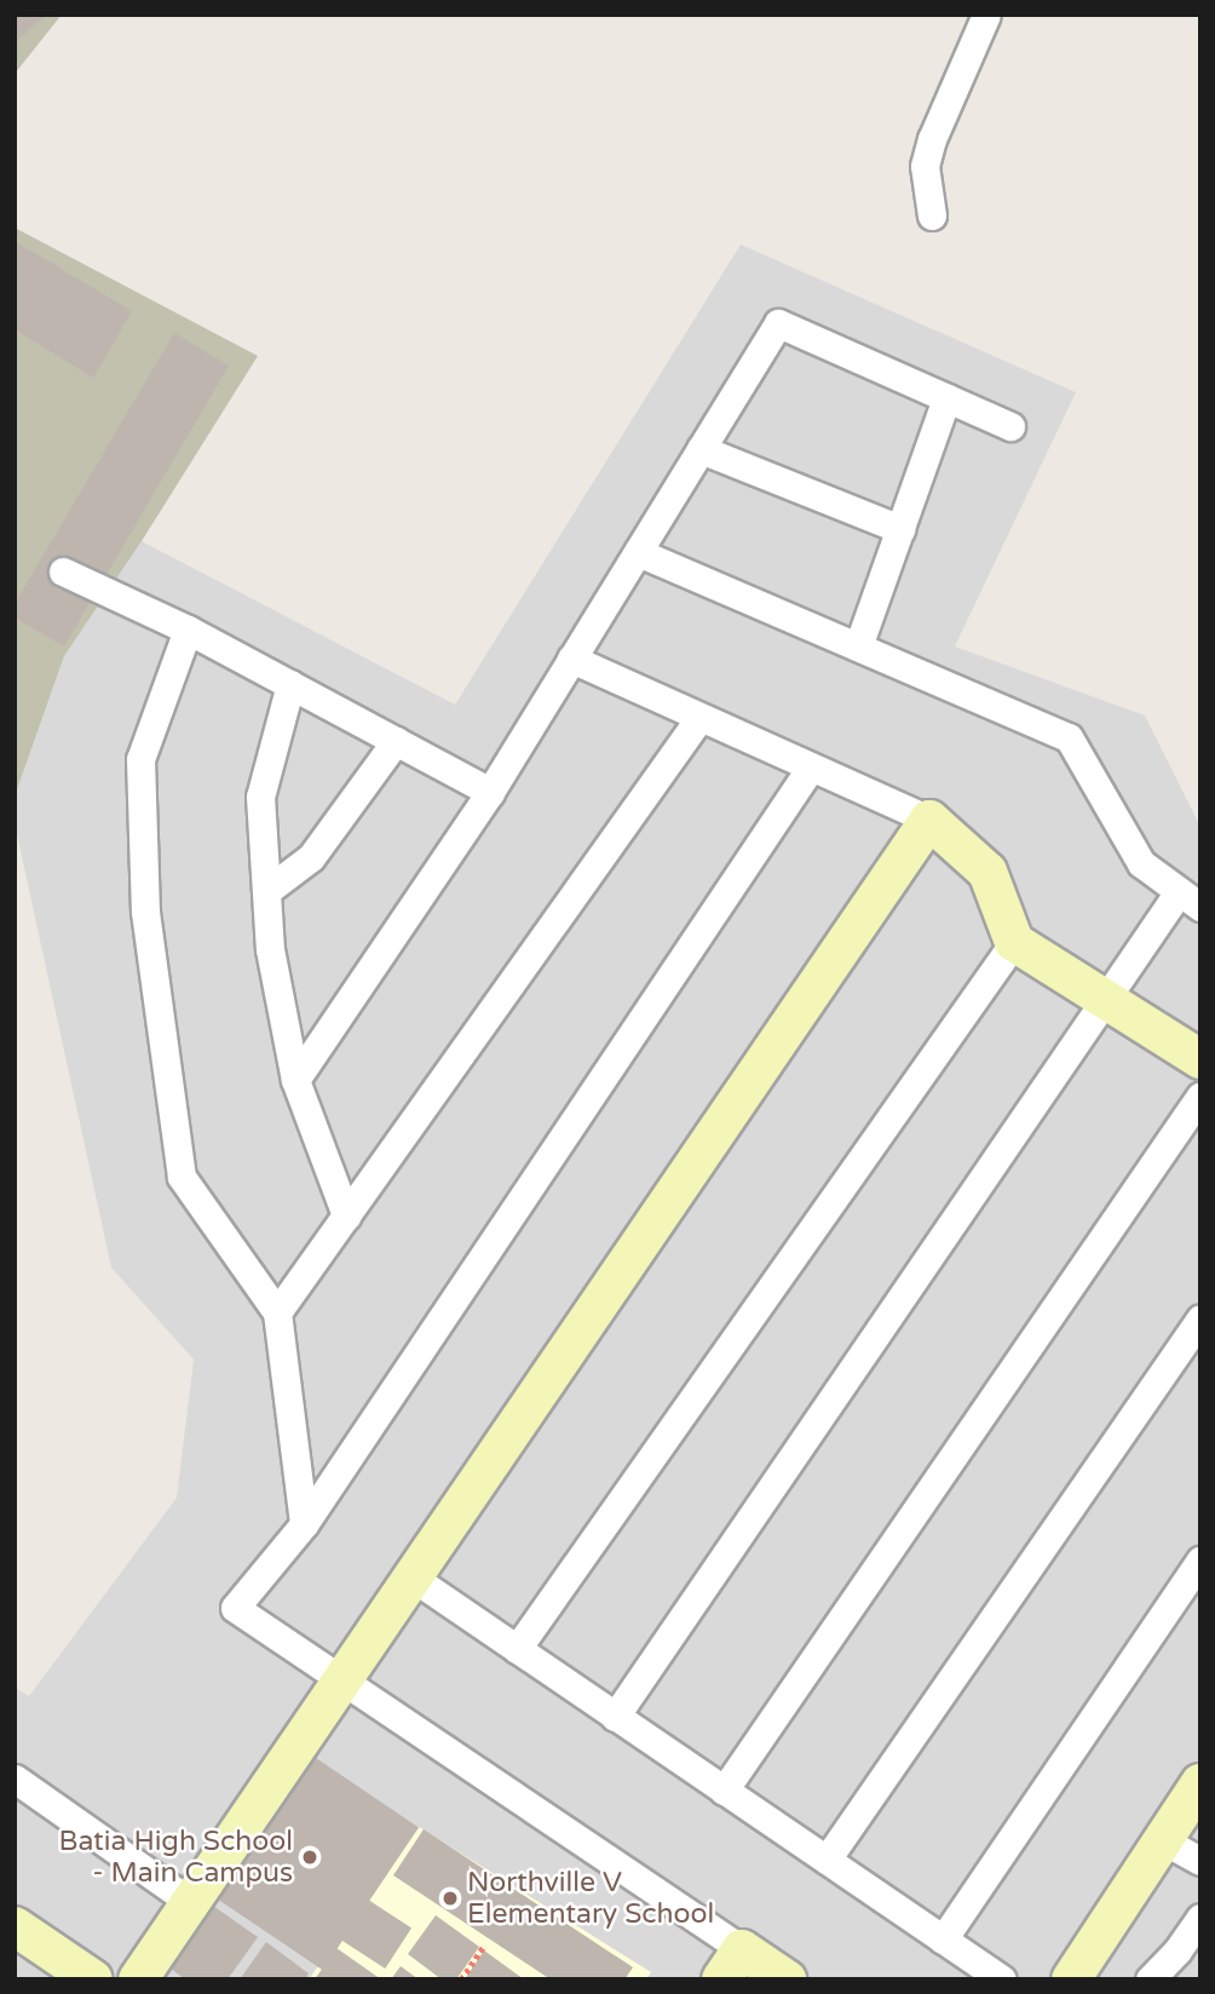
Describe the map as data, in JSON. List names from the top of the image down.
{
  "places": ["Batia High School - Main Campus", "Northville V Elementary School"]
}
